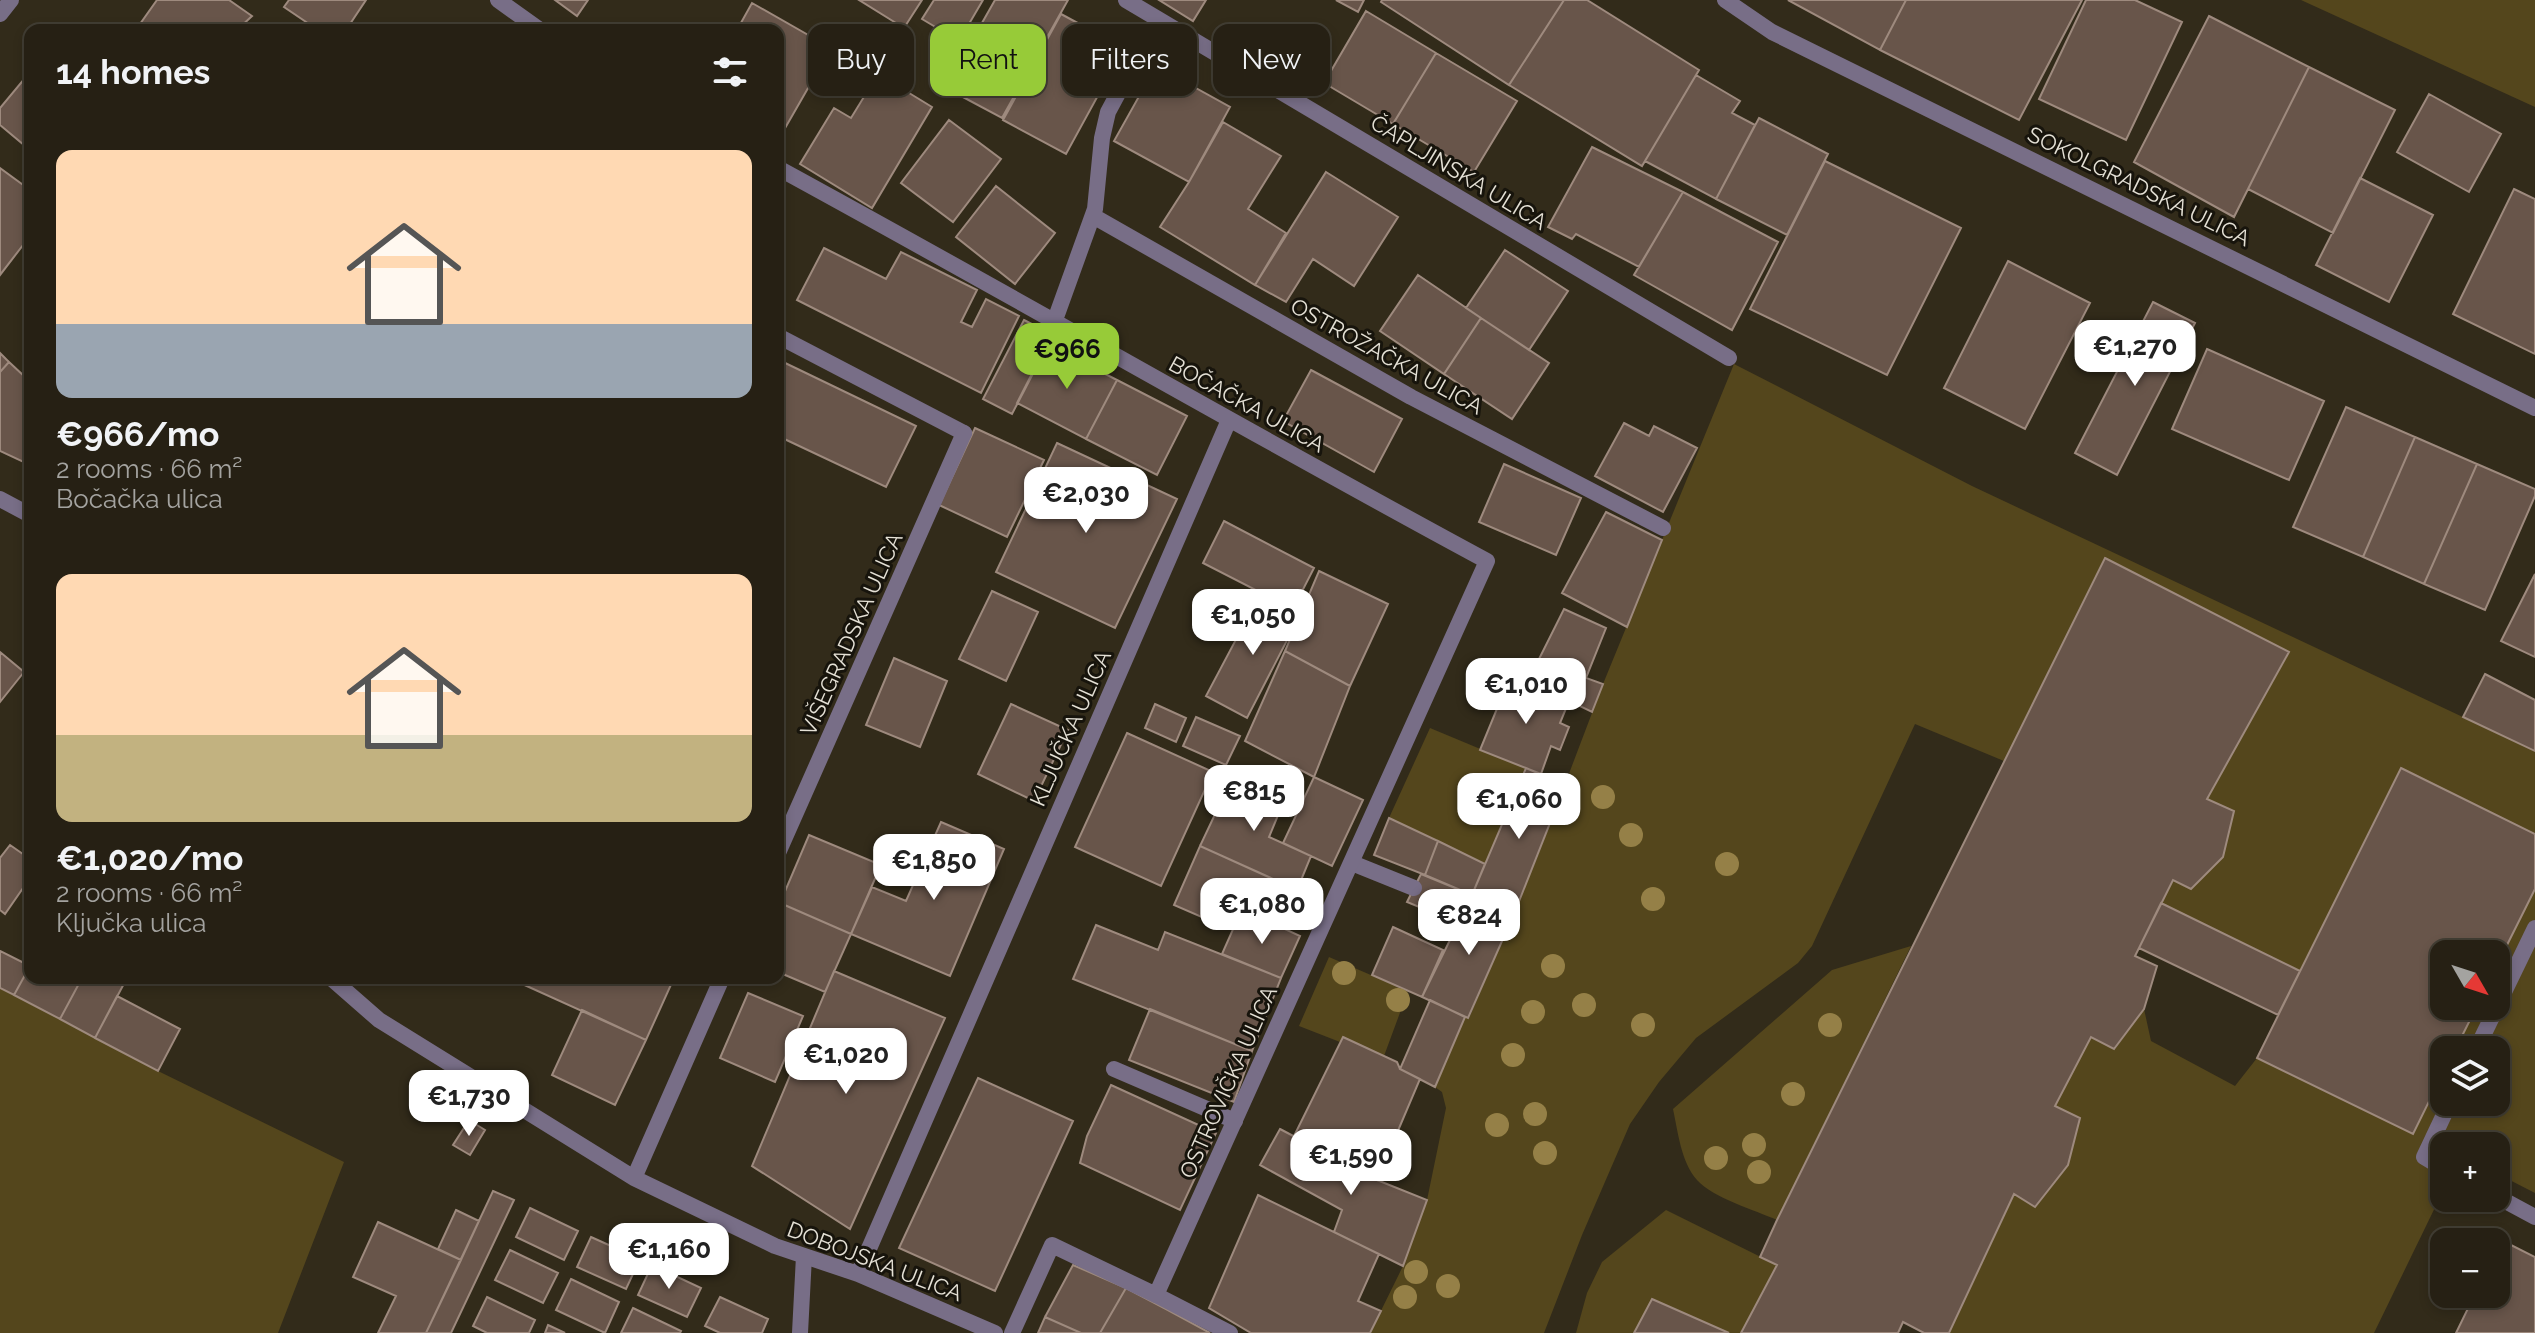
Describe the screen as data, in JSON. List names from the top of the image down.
{
  "streets": {
    "street": [
      "ČAPLJINSKA ULICA",
      "SOKOLGRADSKA ULICA",
      "OSTROŽAČKA ULICA",
      "BOČAČKA ULICA",
      "VIŠEGRADSKA ULICA",
      "KLJUČKA ULICA",
      "OSTROVIČKA ULICA",
      "DOBOJSKA ULICA"
    ]
  },
  "crossings": [
    ["BOČAČKA ULICA", "KLJUČKA ULICA"],
    ["BOČAČKA ULICA", "OSTROVIČKA ULICA"],
    ["KLJUČKA ULICA", "DOBOJSKA ULICA"]
  ],
  "north": "bottom right",
  "page": {
    "chip": [
      "Buy",
      "Rent",
      "Filters",
      "New"
    ],
    "heading": "14 homes",
    "list": [
      {
        "name": "€966/mo",
        "note": "2 rooms · 66 m² · Bočačka ulica"
      },
      {
        "name": "€1,020/mo",
        "note": "2 rooms · 66 m² · Ključka ulica"
      }
    ],
    "price": [
      "€1,270",
      "€966",
      "€2,030",
      "€1,050",
      "€1,010",
      "€815",
      "€1,060",
      "€1,850",
      "€1,080",
      "€824",
      "€1,020",
      "€1,730",
      "€1,590",
      "€1,160"
    ],
    "map_buttons": ["+", "−"]
  }
}
